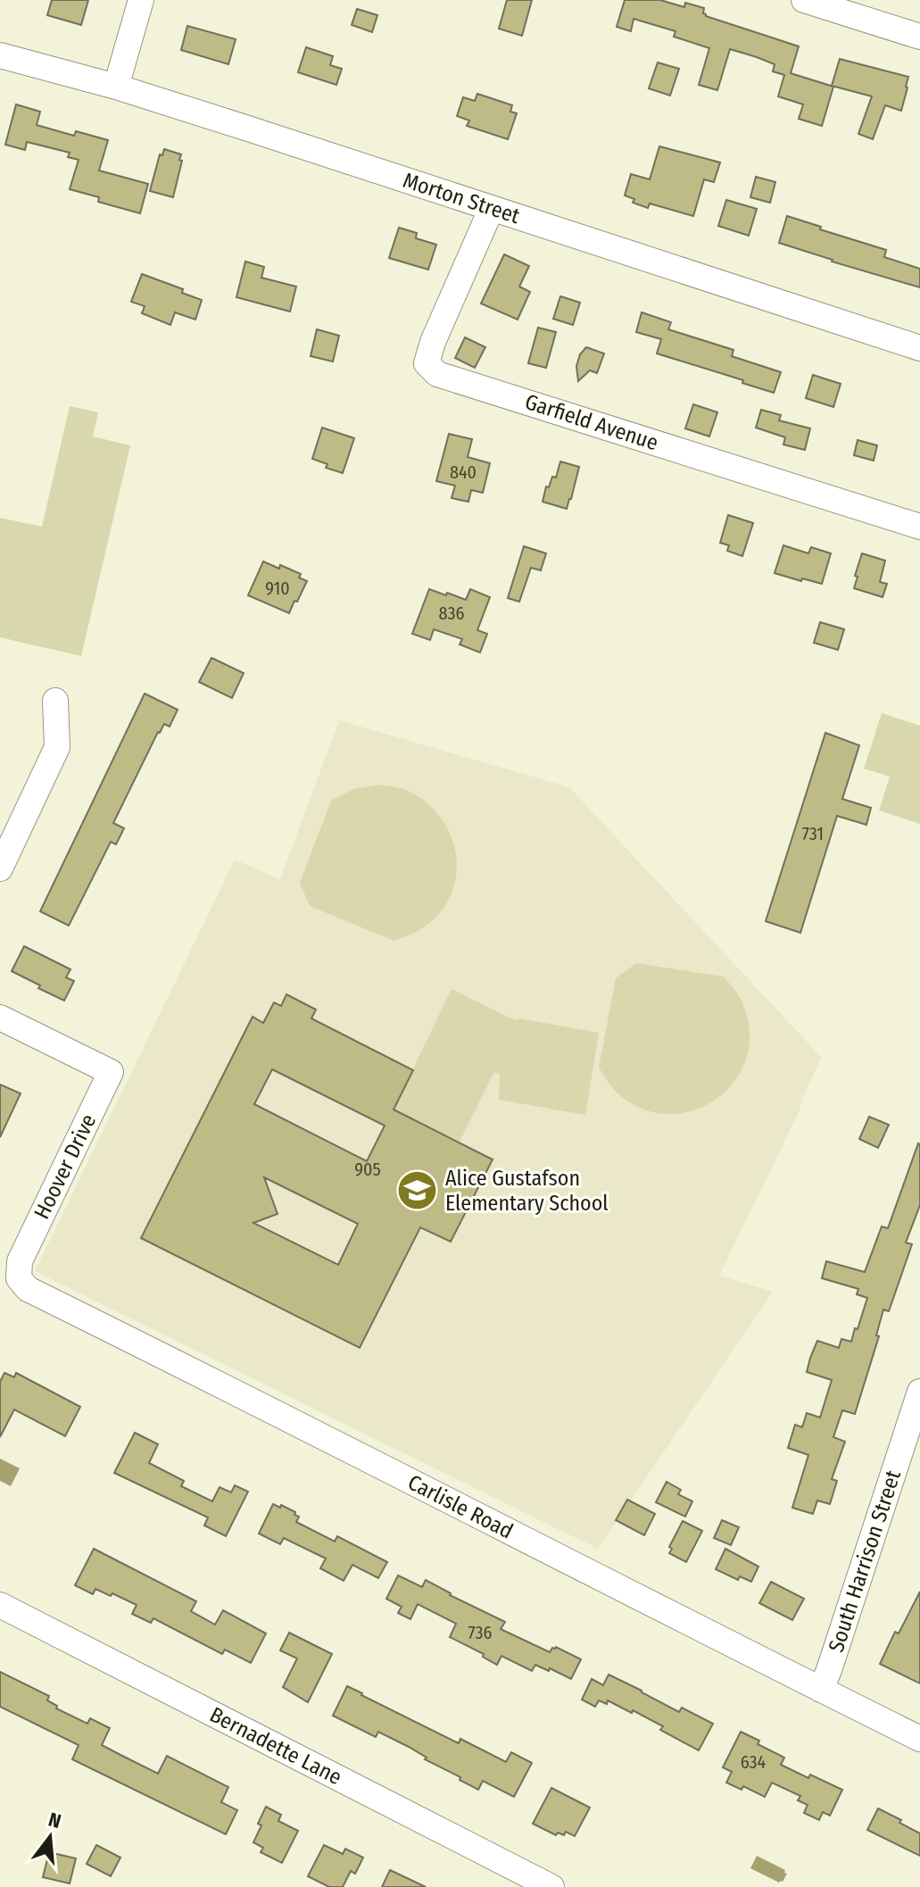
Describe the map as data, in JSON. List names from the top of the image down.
{
  "streets": {
    "street": [
      "Morton Street",
      "Garfield Avenue",
      "Hoover Drive",
      "Carlisle Road",
      "South Harrison Street",
      "Bernadette Lane"
    ]
  },
  "crossings": [
    ["Morton Street", "Garfield Avenue"],
    ["Hoover Drive", "Carlisle Road"],
    ["Carlisle Road", "South Harrison Street"]
  ],
  "places": {
    "school or university": ["Alice Gustafson Elementary School"]
  },
  "house_numbers": [
    "840",
    "910",
    "836",
    "731",
    "905",
    "736",
    "634"
  ],
  "north": "top"
}
